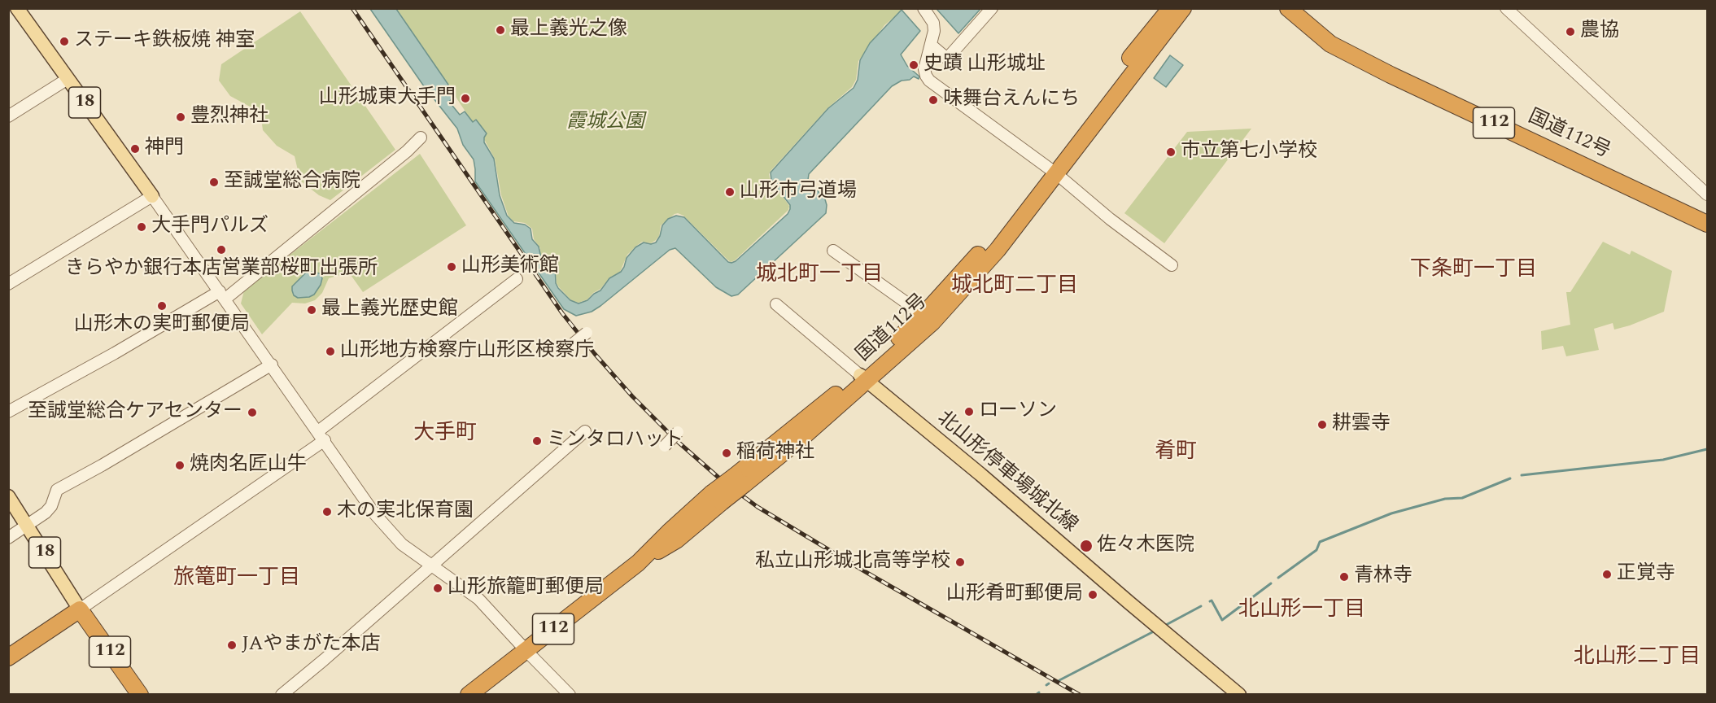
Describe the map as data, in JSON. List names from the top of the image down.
{
  "streets": {
    "highway": ["112", "国道112号"],
    "main road": ["18", "北山形停車場城北線"]
  },
  "crossings": [
    ["18", "112"],
    ["国道112号", "北山形停車場城北線"]
  ],
  "districts": [
    "下条町一丁目",
    "城北町一丁目",
    "城北町二丁目",
    "大手町",
    "肴町",
    "旅篭町一丁目",
    "北山形一丁目",
    "北山形二丁目"
  ],
  "parks": ["霞城公園"],
  "places": [
    "最上義光之像",
    "農協",
    "ステーキ鉄板焼 神室",
    "史蹟 山形城址",
    "山形城東大手門",
    "味舞台えんにち",
    "豊烈神社",
    "神門",
    "市立第七小学校",
    "至誠堂総合病院",
    "山形市弓道場",
    "大手門パルズ",
    "きらやか銀行本店営業部桜町出張所",
    "山形美術館",
    "山形木の実町郵便局",
    "最上義光歴史館",
    "山形地方検察庁山形区検察庁",
    "ローソン",
    "至誠堂総合ケアセンター",
    "耕雲寺",
    "ミンタロハット",
    "稲荷神社",
    "焼肉名匠山牛",
    "木の実北保育園",
    "佐々木医院",
    "私立山形城北高等学校",
    "正覚寺",
    "青林寺",
    "山形旅籠町郵便局",
    "山形肴町郵便局",
    "JAやまがた本店"
  ]
}
